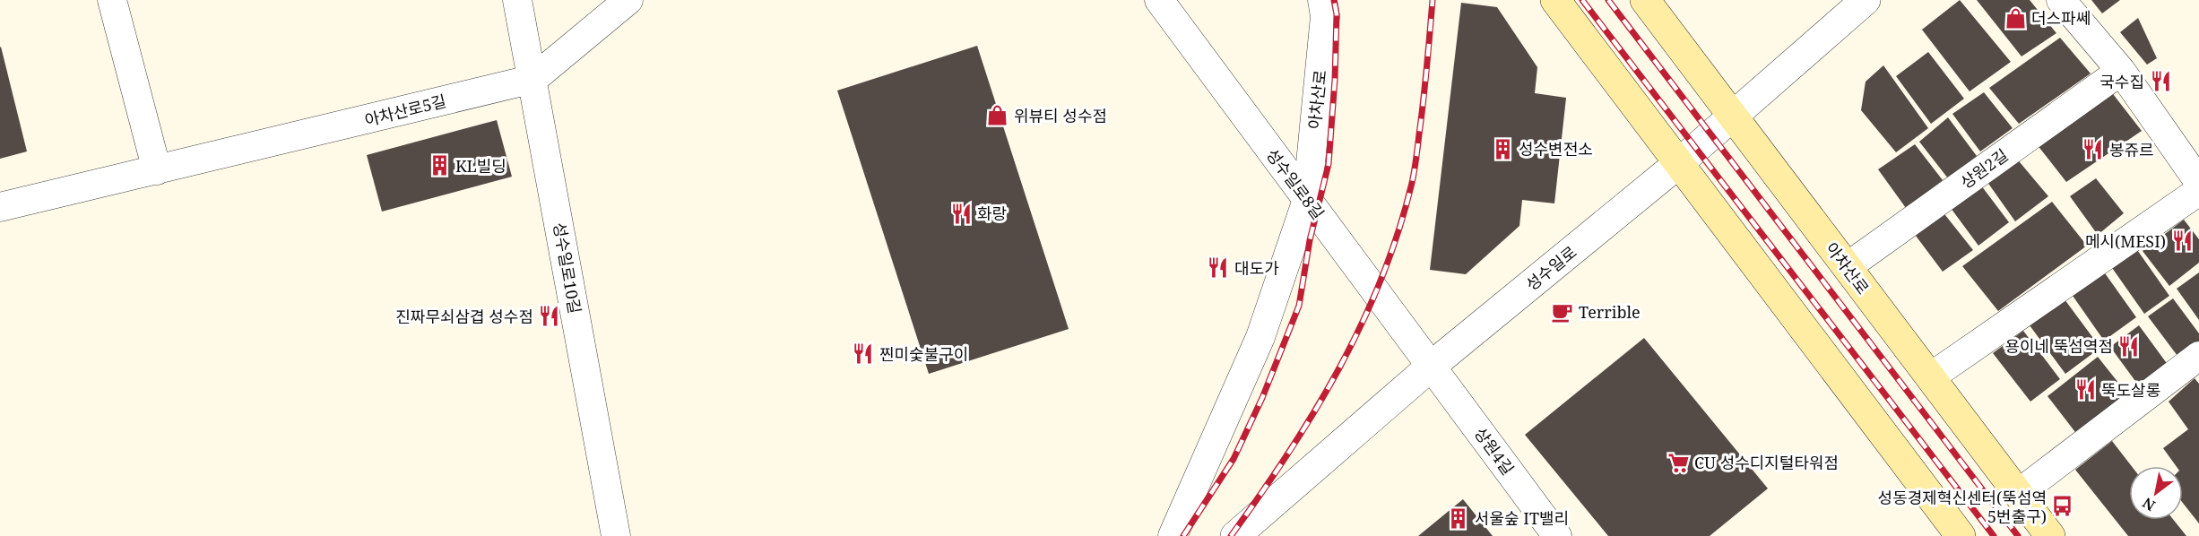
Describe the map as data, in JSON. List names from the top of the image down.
{
  "streets": {
    "main road": ["아차산로"],
    "street": [
      "아차산로5길",
      "상원2길",
      "성수일로8길",
      "성수일로10길",
      "성수일로",
      "상원4길"
    ]
  },
  "crossings": [
    ["아차산로", "상원2길"],
    ["아차산로", "성수일로8길"],
    ["아차산로", "성수일로"],
    ["아차산로5길", "성수일로10길"],
    ["성수일로8길", "성수일로"],
    ["성수일로8길", "상원4길"],
    ["성수일로", "상원4길"]
  ],
  "places": {
    "shop": ["더스파쎄", "위뷰티 성수점"],
    "restaurant": [
      "국수집",
      "봉쥬르",
      "화랑",
      "메시(MESI)",
      "대도가",
      "진짜무쇠삼겹 성수점",
      "용이네 뚝섬역점",
      "찐미숯불구이",
      "뚝도살롱"
    ],
    "building": ["성수변전소", "KL빌딩", "서울숲 IT밸리"],
    "cafe": ["Terrible"],
    "supermarket": ["CU 성수디지털타워점"],
    "bus stop": ["성동경제혁신센터(뚝섬역 5번출구)"]
  },
  "north": "bottom left"
}
